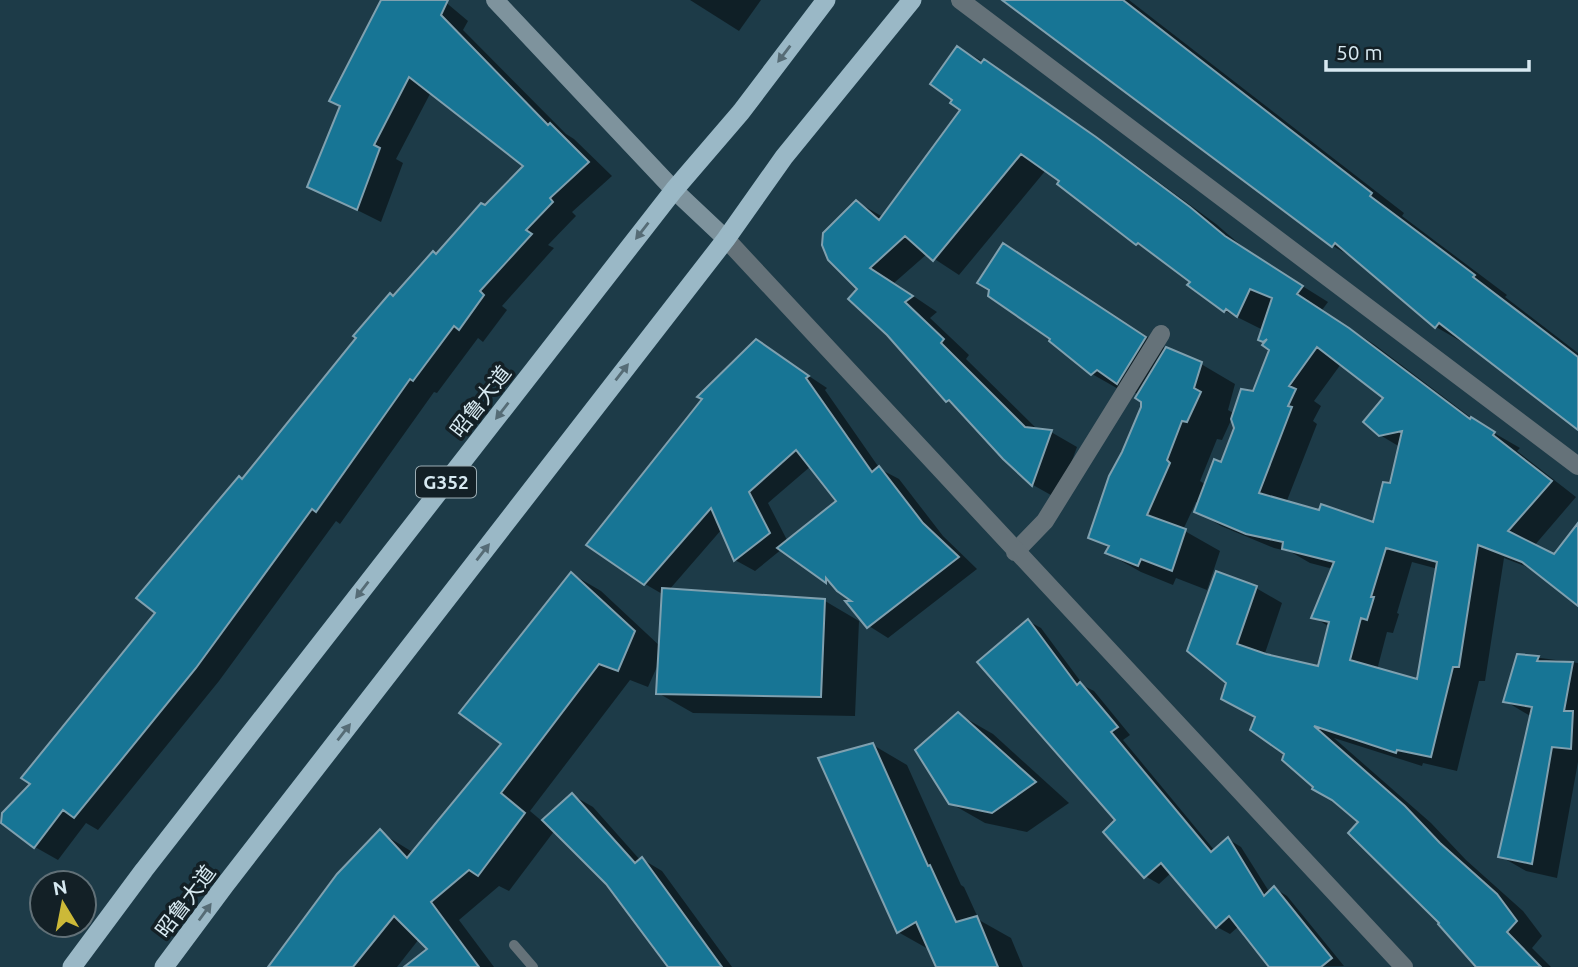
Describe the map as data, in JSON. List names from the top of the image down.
{
  "streets": {
    "highway": ["昭鲁大道", "G352"]
  },
  "scale_bar": "50 m",
  "north": "top"
}
